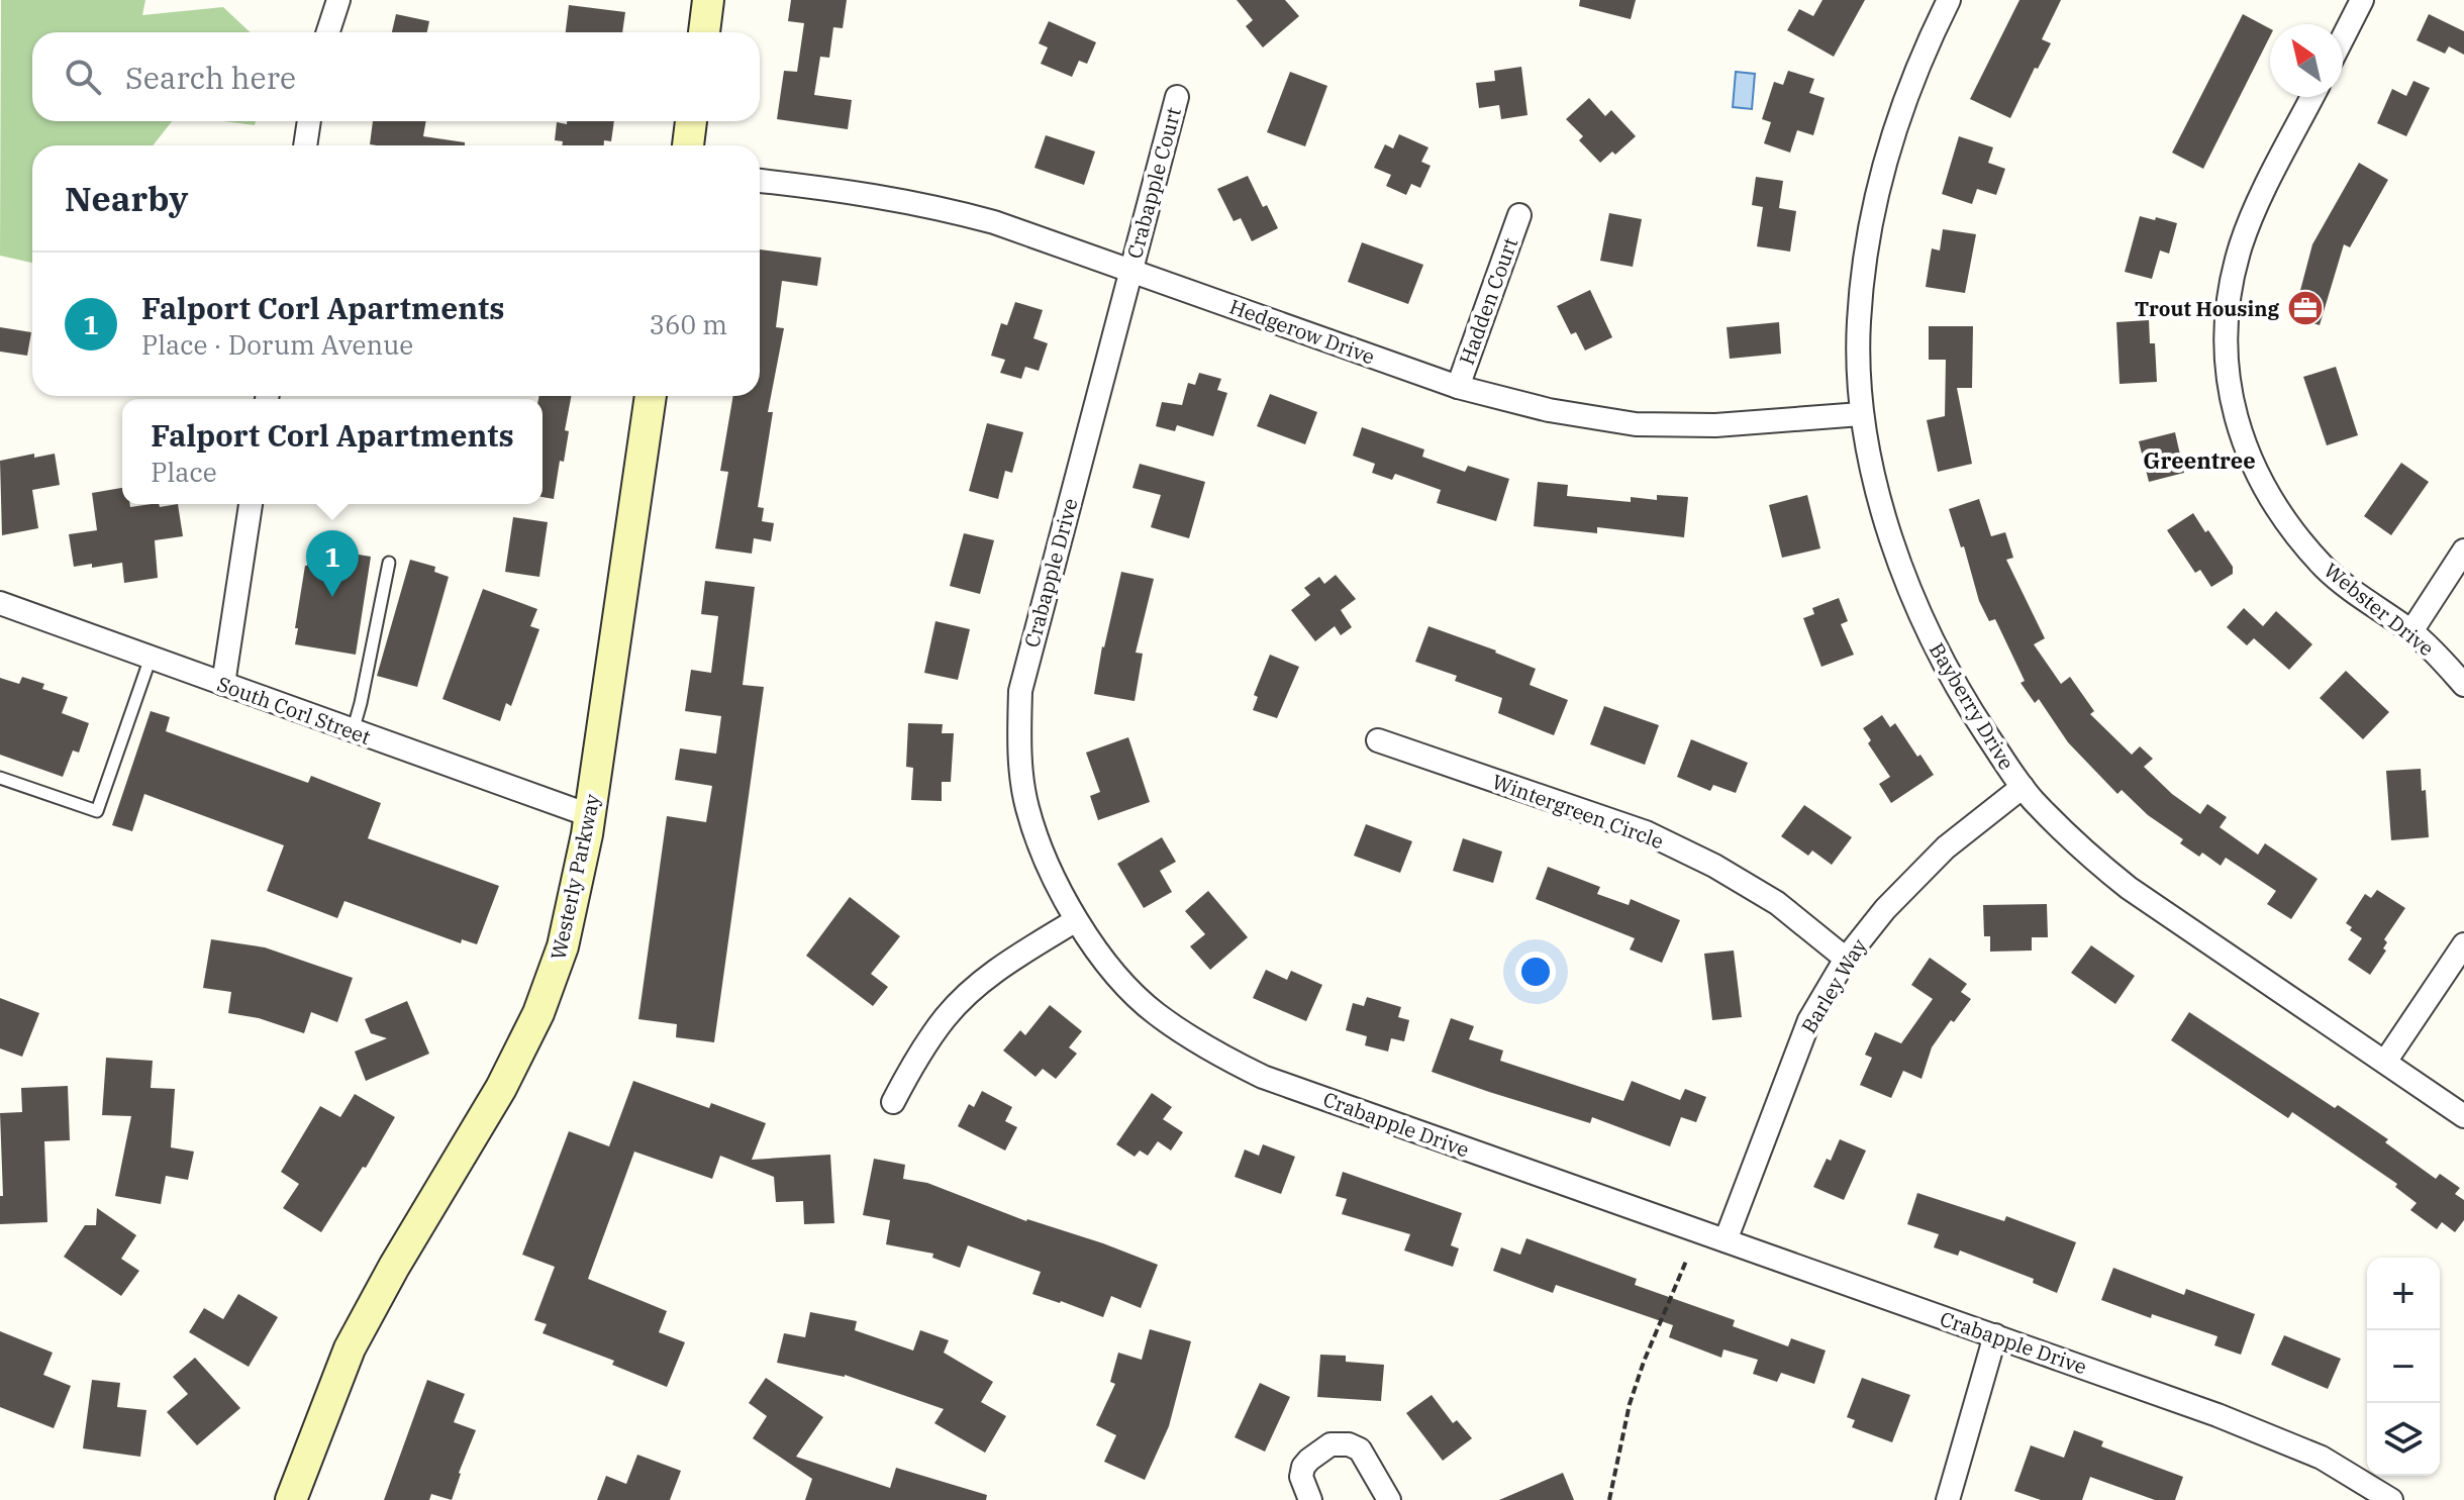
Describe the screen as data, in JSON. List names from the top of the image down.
{
  "streets": {
    "main road": ["Westerly Parkway"],
    "street": [
      "Crabapple Court",
      "Hadden Court",
      "Hedgerow Drive",
      "Crabapple Drive",
      "Webster Drive",
      "Bayberry Drive",
      "South Corl Street",
      "Wintergreen Circle",
      "Barley Way"
    ]
  },
  "crossings": [
    ["Crabapple Court", "Hedgerow Drive"],
    ["Crabapple Court", "Crabapple Drive"],
    ["Hadden Court", "Hedgerow Drive"],
    ["Hedgerow Drive", "Crabapple Drive"],
    ["Hedgerow Drive", "Bayberry Drive"],
    ["Crabapple Drive", "Barley Way"],
    ["Bayberry Drive", "Barley Way"],
    ["South Corl Street", "Westerly Parkway"],
    ["Wintergreen Circle", "Barley Way"]
  ],
  "districts": ["Greentree"],
  "places": {
    "office": ["Trout Housing"]
  },
  "north": "top left",
  "page": {
    "search": "Search here",
    "heading": "Nearby",
    "list": [
      {
        "mark": "1",
        "name": "Falport Corl Apartments",
        "note": "Place · Dorum Avenue",
        "value": "360 m"
      }
    ],
    "popup": ["Falport Corl Apartments", "Place"],
    "pins": "1",
    "map_buttons": ["+", "−"]
  }
}
